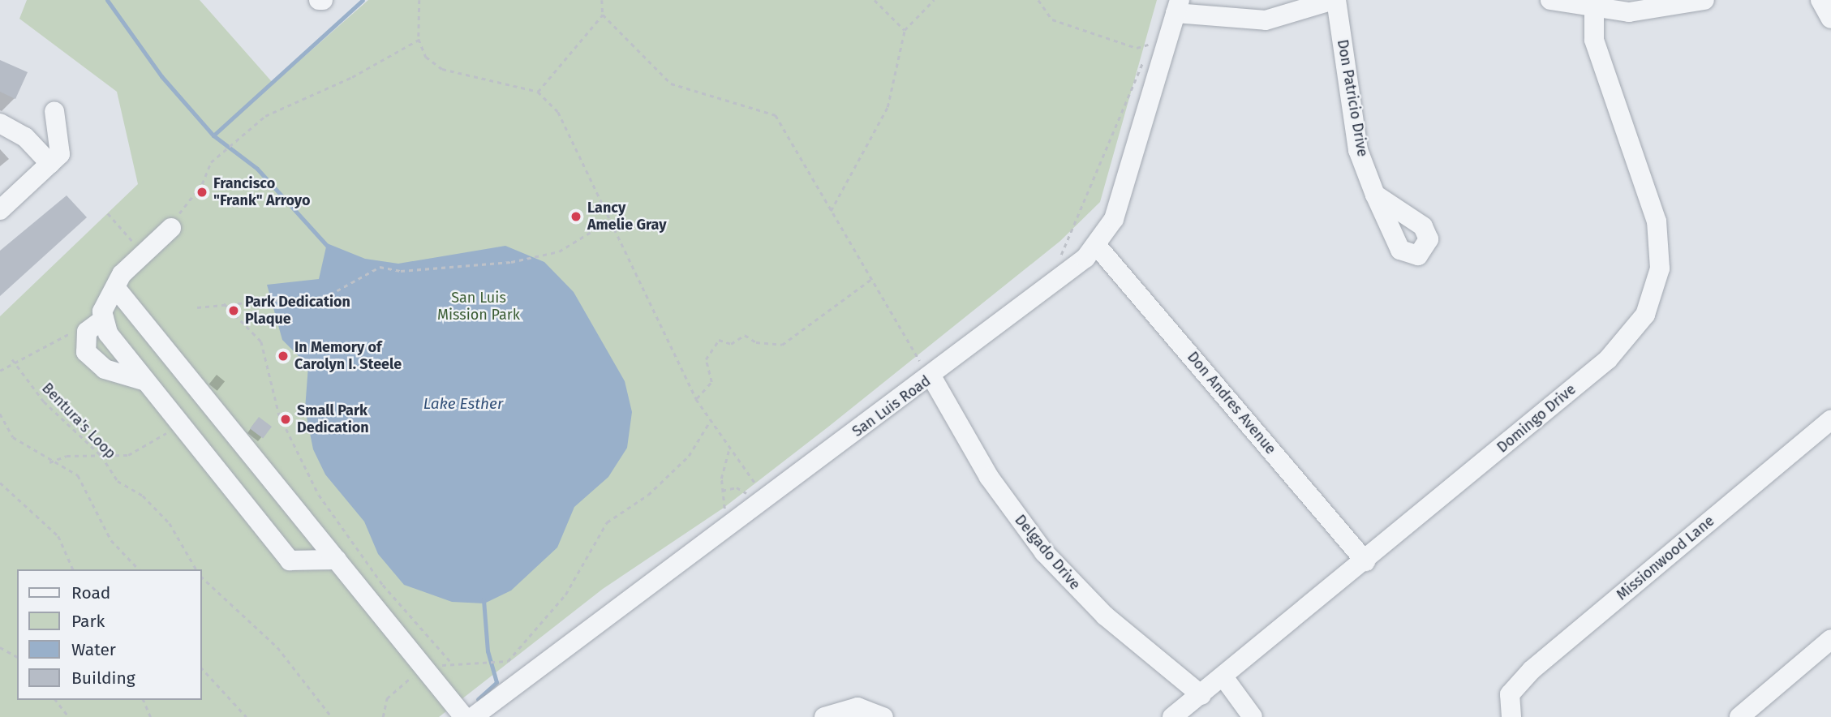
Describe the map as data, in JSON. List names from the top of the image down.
{
  "streets": {
    "street": [
      "Don Patricio Drive",
      "Don Andres Avenue",
      "San Luis Road",
      "Domingo Drive",
      "Delgado Drive",
      "Missionwood Lane"
    ],
    "path": ["Bentura's Loop"]
  },
  "crossings": [
    ["Don Andres Avenue", "San Luis Road"],
    ["Don Andres Avenue", "Domingo Drive"],
    ["San Luis Road", "Delgado Drive"],
    ["Domingo Drive", "Delgado Drive"]
  ],
  "water": ["Lake Esther"],
  "parks": ["San Luis Mission Park"],
  "places": [
    "Francisco \"Frank\" Arroyo",
    "Lancy Amelie Gray",
    "Park Dedication Plaque",
    "In Memory of Carolyn I. Steele",
    "Small Park Dedication"
  ],
  "legend": [
    "Road",
    "Park",
    "Water",
    "Building"
  ]
}
